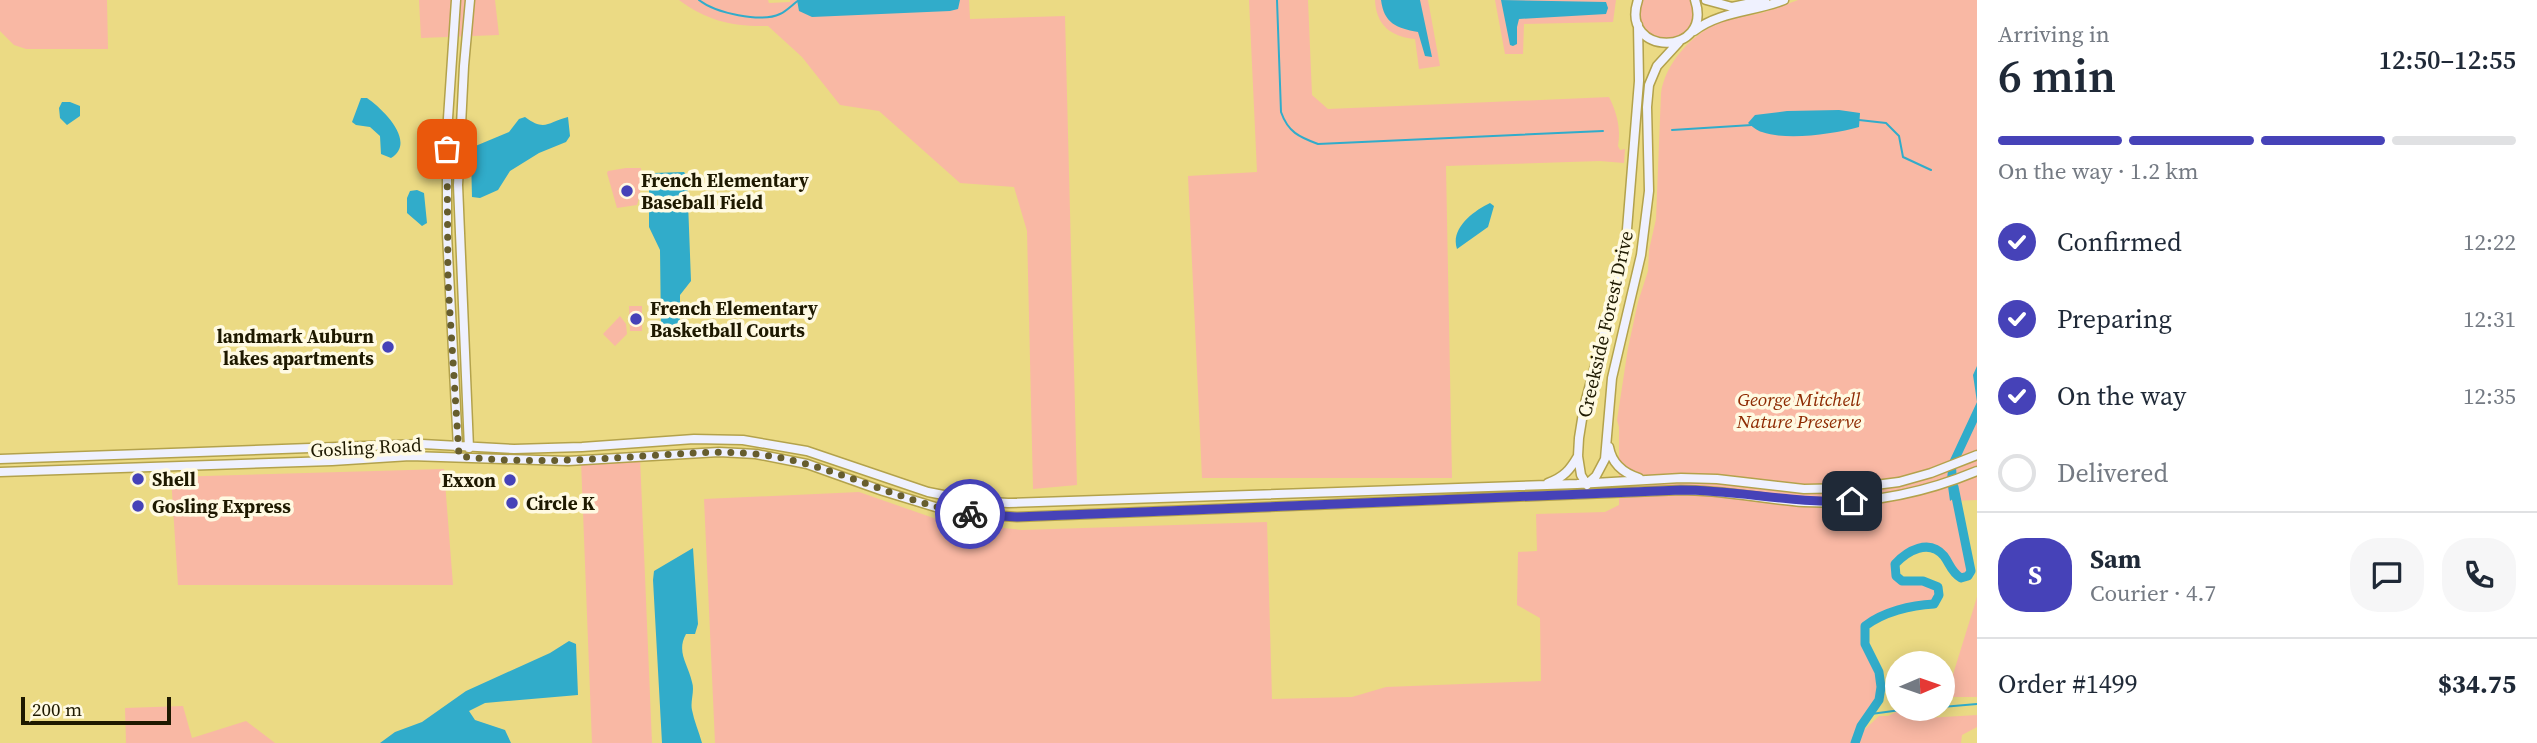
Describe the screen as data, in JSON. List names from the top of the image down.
{
  "streets": {
    "main road": ["Creekside Forest Drive", "Gosling Road"]
  },
  "crossings": [
    ["Creekside Forest Drive", "Gosling Road"]
  ],
  "parks": ["George Mitchell Nature Preserve"],
  "places": [
    "French Elementary Baseball Field",
    "French Elementary Basketball Courts",
    "landmark Auburn lakes apartments",
    "Shell",
    "Exxon",
    "Circle K",
    "Gosling Express"
  ],
  "scale_bar": "200 m",
  "north": "right",
  "page": {
    "heading": ["6 min", "Arriving in", "12:50–12:55"],
    "panel": [
      "Sam",
      "Courier · 4.7",
      "Order #1499",
      "$34.75"
    ],
    "bar": "On the way · 1.2 km",
    "list": [
      ["Confirmed", "12:22"],
      ["Preparing", "12:31"],
      ["On the way", "12:35"],
      "Delivered"
    ],
    "round": "S",
    "scale": "200 m"
  }
}
